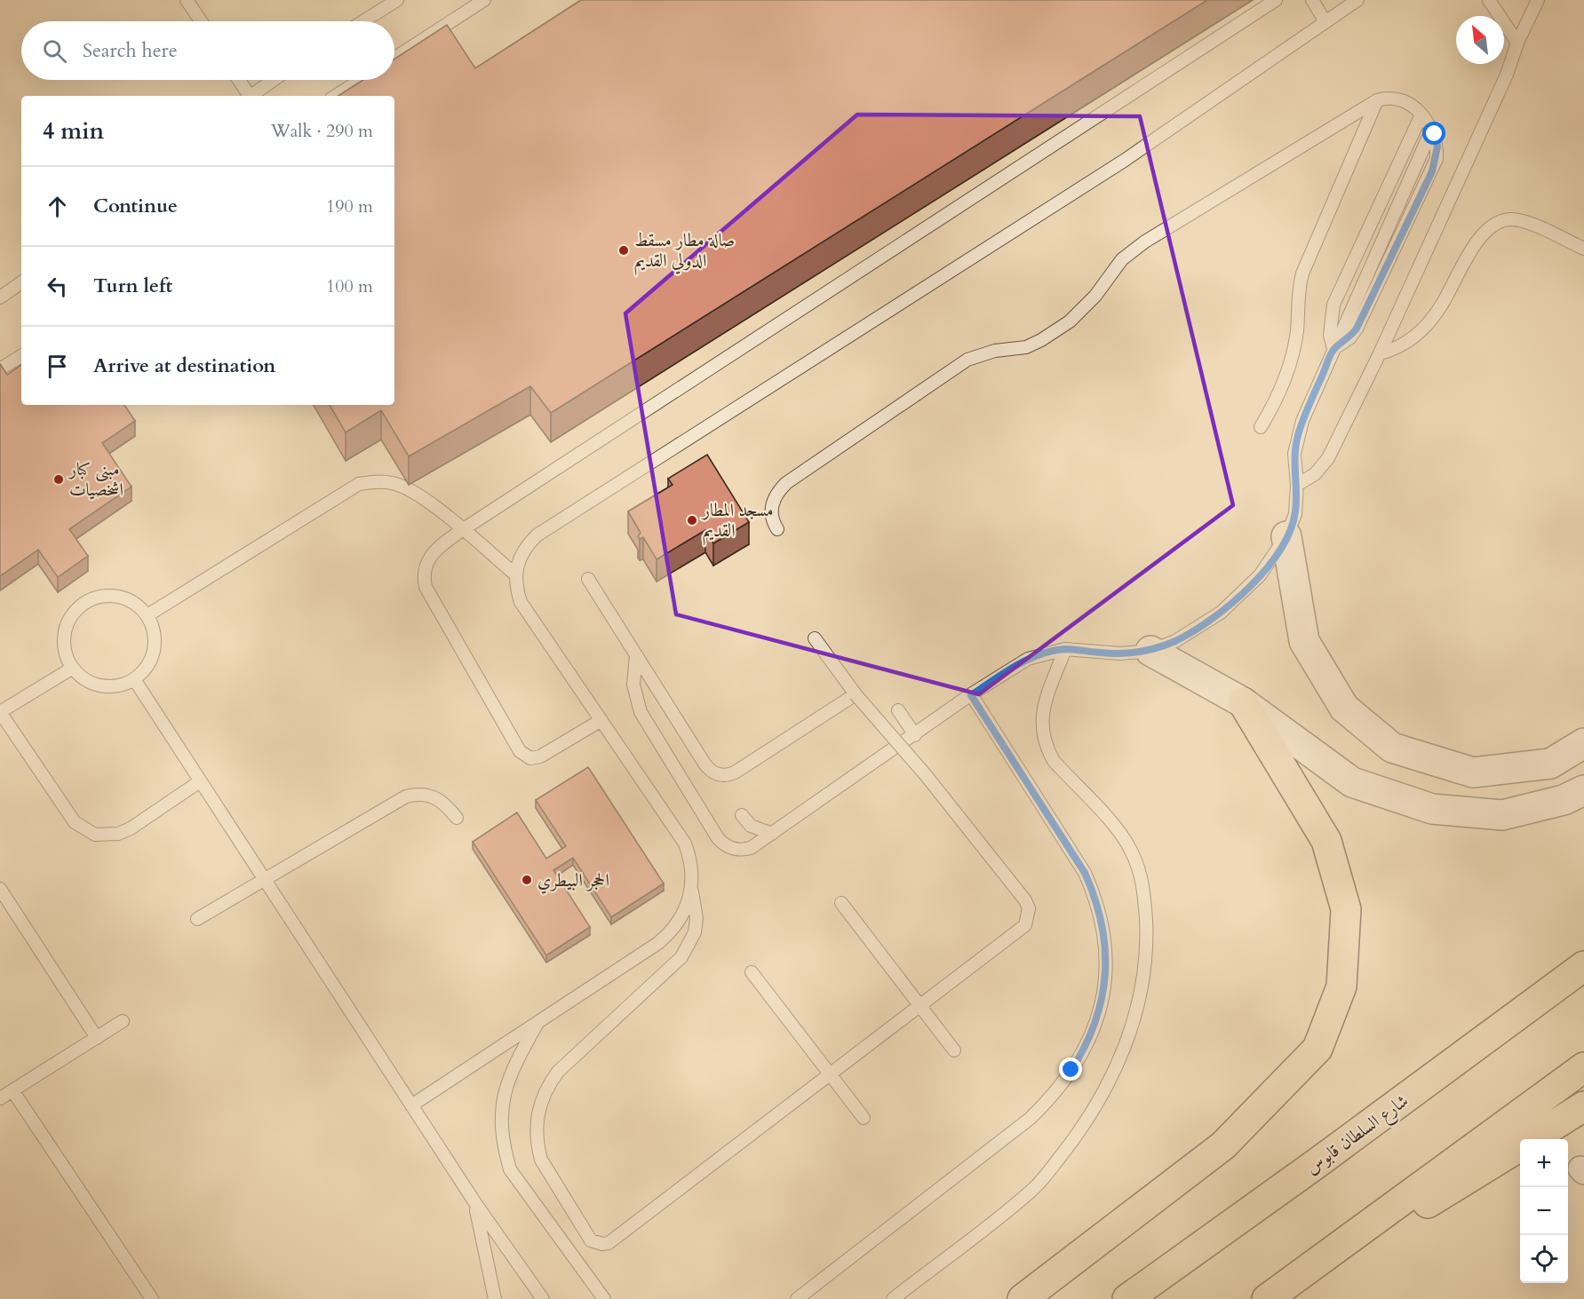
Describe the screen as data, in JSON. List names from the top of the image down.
{
  "streets": {
    "highway": ["شارع السلطان قابوس"]
  },
  "places": [
    "صالة مطار مسقط الدولي القديم",
    "مبنى كبار اشخصيات",
    "مسجد المطار القديم",
    "الحجر البيطري"
  ],
  "north": "top left",
  "page": {
    "search": "Search here",
    "heading": ["4 min", "Walk · 290 m"],
    "list": [
      ["Continue", "190 m"],
      ["Turn left", "100 m"],
      "Arrive at destination"
    ],
    "map_buttons": ["+", "−"]
  }
}
